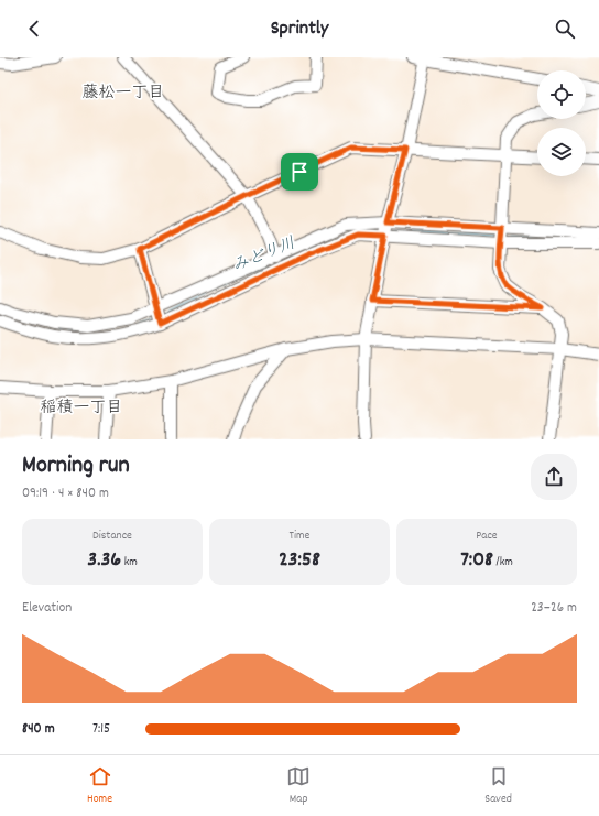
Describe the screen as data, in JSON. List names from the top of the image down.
{
  "districts": ["藤松一丁目", "稲積一丁目"],
  "water": ["みどり川"],
  "page": {
    "header": "Sprintly",
    "heading": ["Morning run", "09:19 · 4 × 840 m"],
    "stats": [
      ["Distance", "3.36 km"],
      ["Time", "23:58"],
      ["Pace", "7:08 /km"]
    ],
    "chart": ["Elevation", "23–26 m"],
    "list": [
      {
        "name": "840 m",
        "note": "7:15"
      }
    ],
    "tabs": ["Home", "Map", "Saved"]
  }
}
